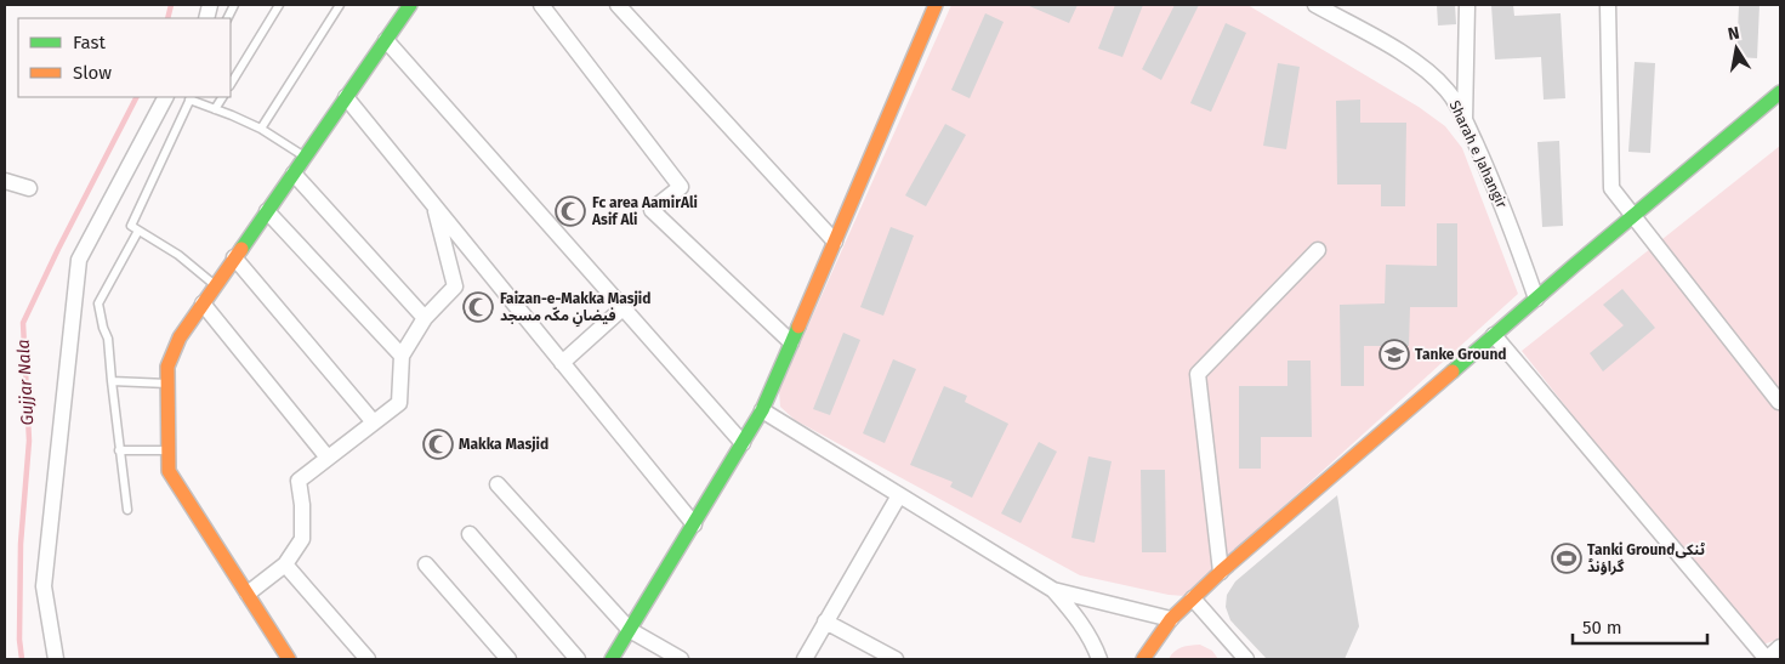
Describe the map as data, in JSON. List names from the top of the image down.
{
  "streets": {
    "street": ["Sharah e Jahangir"]
  },
  "water": ["Gujjar Nala"],
  "places": {
    "mosque": ["Fc area AamirAli Asif Ali", "Faizan-e-Makka Masjid فیضانِ مکّہ مسجد", "Makka Masjid"],
    "school or university": ["Tanke Ground"],
    "sports": ["Tanki Groundٹنکی گراؤنڈ"]
  },
  "legend": ["Fast", "Slow"],
  "scale_bar": "50 m",
  "north": "top"
}
